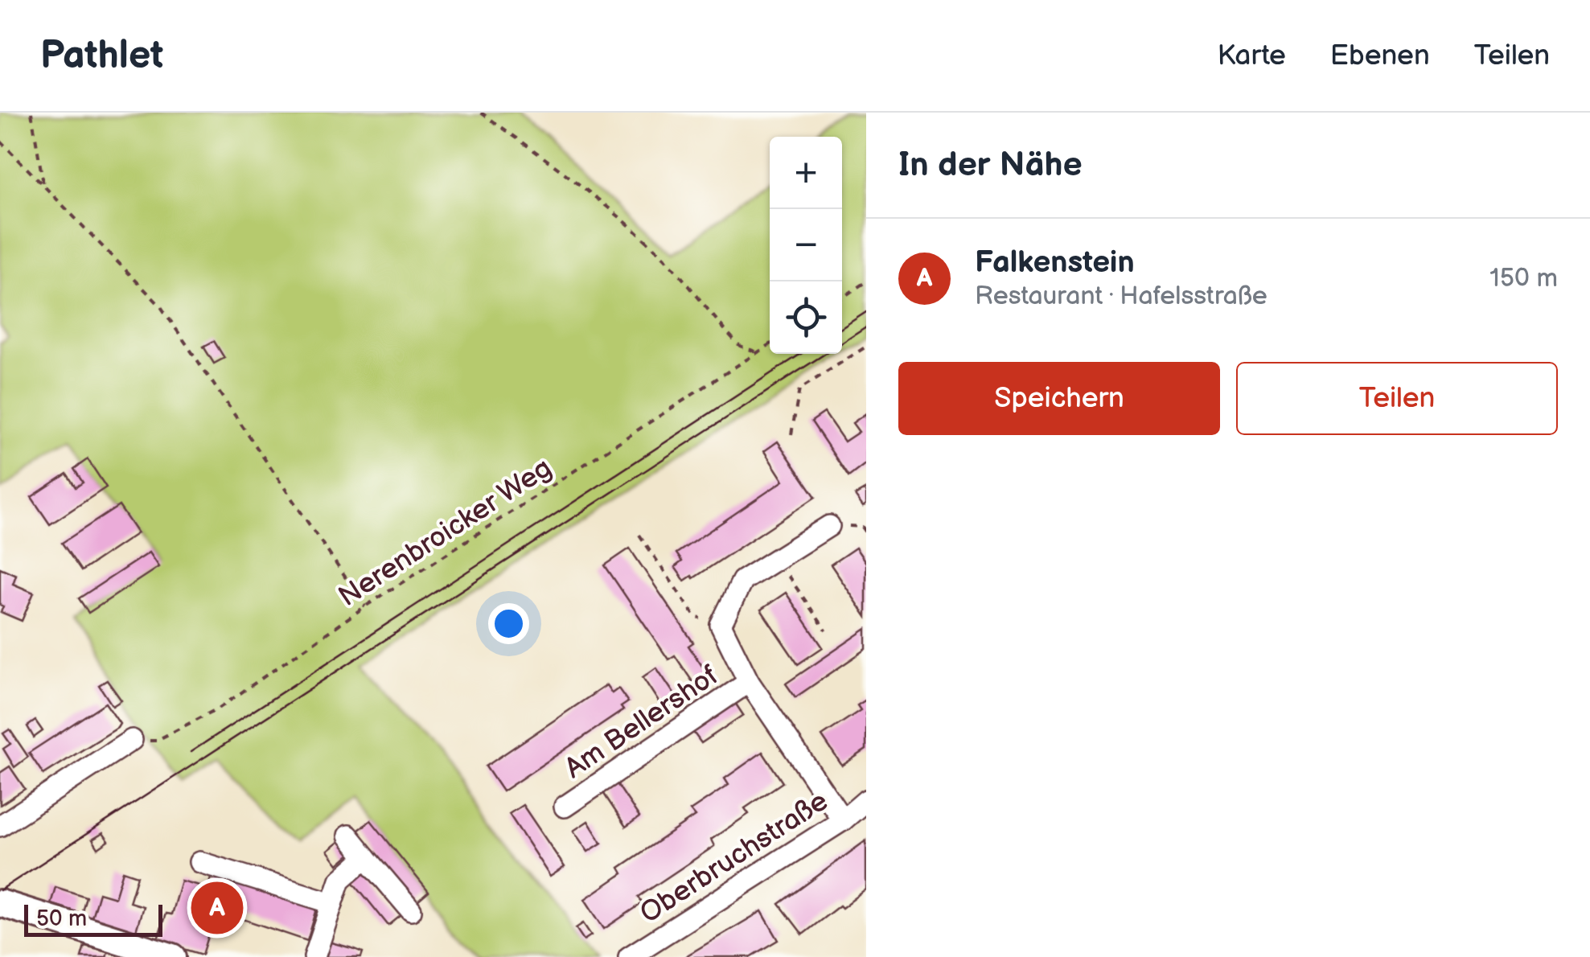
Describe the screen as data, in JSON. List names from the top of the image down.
{
  "streets": {
    "street": ["Am Bellershof", "Oberbruchstraße"],
    "path": ["Nerenbroicker Weg"]
  },
  "crossings": [
    ["Am Bellershof", "Oberbruchstraße"]
  ],
  "scale_bar": "50 m",
  "page": {
    "header": "Pathlet",
    "nav": ["Karte", "Ebenen", "Teilen"],
    "heading": "In der Nähe",
    "map_buttons": ["+", "−"],
    "list": [
      {
        "mark": "A",
        "name": "Falkenstein",
        "note": "Restaurant · Hafelsstraße",
        "value": "150 m"
      }
    ],
    "buttons": ["Speichern", "Teilen"],
    "pins": "A",
    "scale": "50 m"
  }
}
